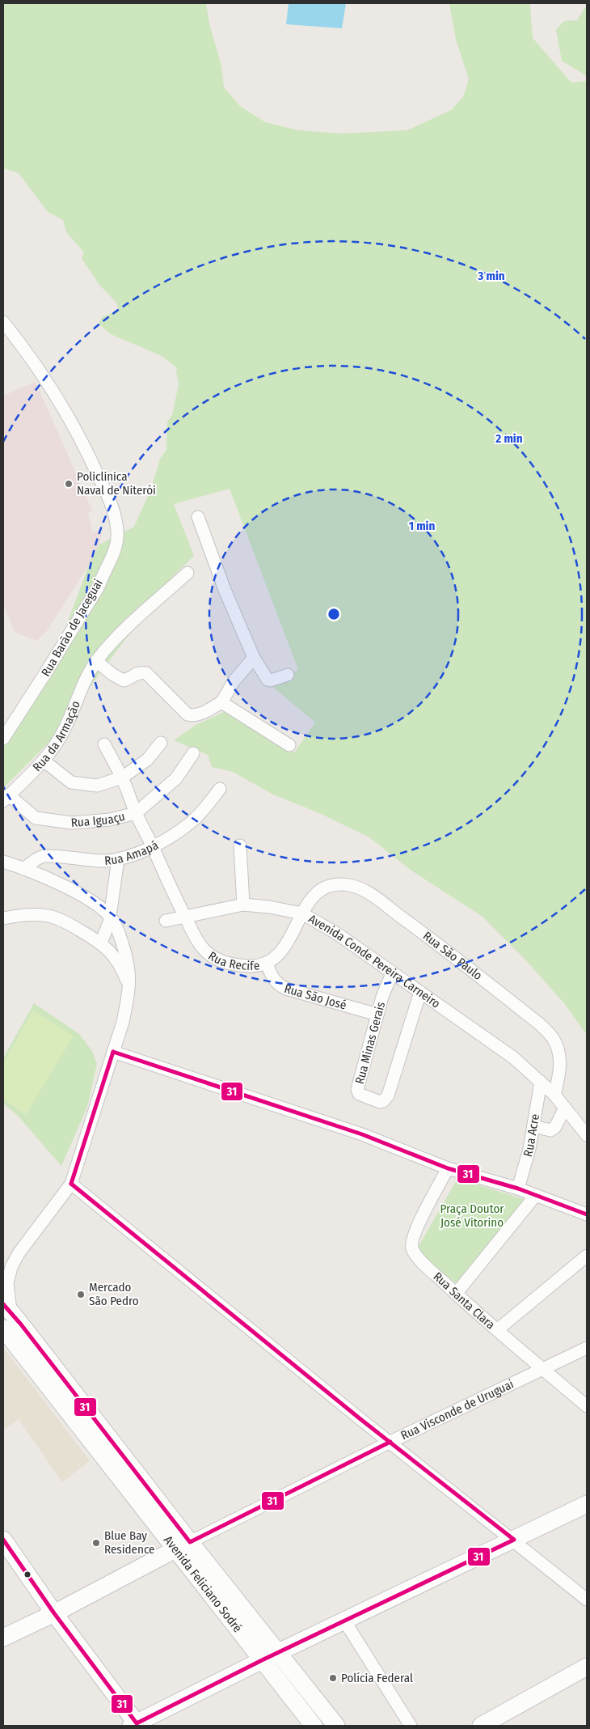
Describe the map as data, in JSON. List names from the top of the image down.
{
  "streets": {
    "street": [
      "Rua Barão de Jaceguai",
      "Rua da Armação",
      "Rua Iguaçu",
      "Rua Amapá",
      "Rua São Paulo",
      "Rua Recife",
      "Avenida Conde Pereira Carneiro",
      "Rua São José",
      "Rua Minas Gerais",
      "Rua Acre",
      "Rua Santa Clara",
      "Rua Visconde de Uruguai",
      "Avenida Feliciano Sodré"
    ]
  },
  "crossings": [
    ["Rua da Armação", "Rua Iguaçu"],
    ["Rua Iguaçu", "Rua Recife"],
    ["Rua Amapá", "Rua Recife"],
    ["Rua São Paulo", "Rua Recife"],
    ["Rua São Paulo", "Avenida Conde Pereira Carneiro"],
    ["Rua Recife", "Avenida Conde Pereira Carneiro"],
    ["Rua Recife", "Rua São José"],
    ["Avenida Conde Pereira Carneiro", "Rua Minas Gerais"],
    ["Avenida Conde Pereira Carneiro", "Rua Acre"],
    ["Rua São José", "Rua Minas Gerais"],
    ["Rua Santa Clara", "Rua Visconde de Uruguai"],
    ["Rua Visconde de Uruguai", "Avenida Feliciano Sodré"]
  ],
  "parks": ["Praça Doutor José Vitorino"],
  "places": [
    "Policlinica Naval de Niterói",
    "Mercado São Pedro",
    "Blue Bay Residence",
    "Polícia Federal"
  ],
  "lines": ["transit line 31"],
  "rings": ["3 min", "2 min", "1 min"]
}
